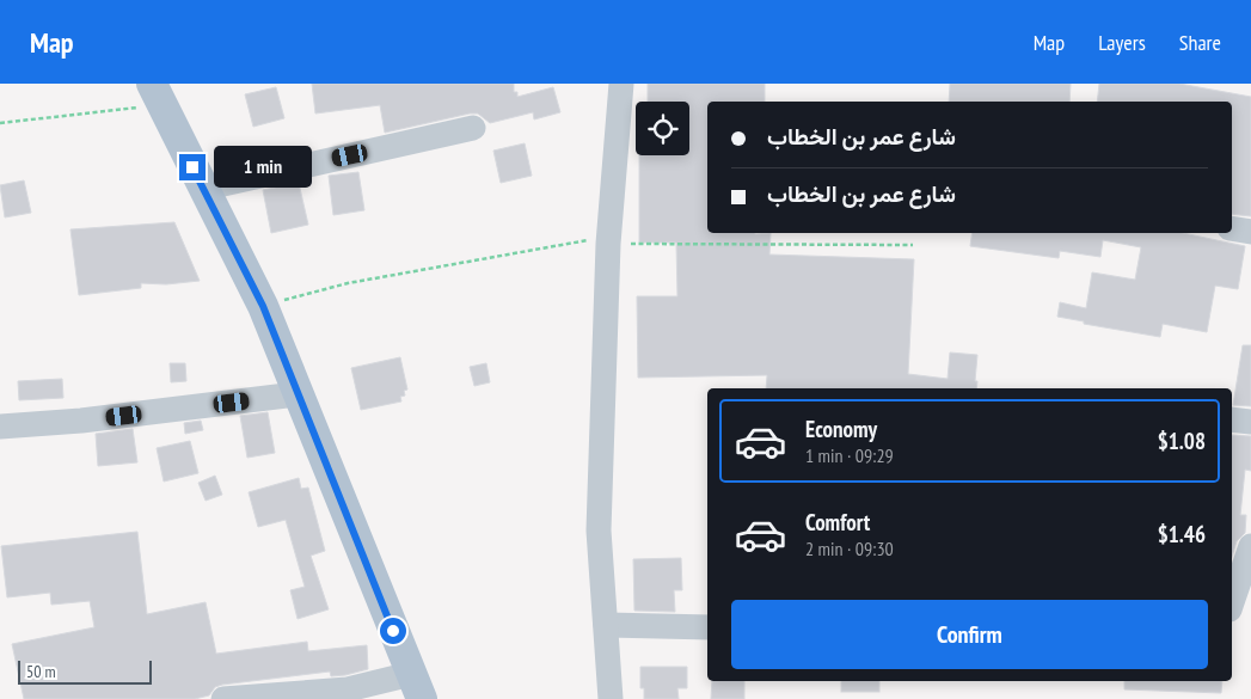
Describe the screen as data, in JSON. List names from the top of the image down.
{
  "scale_bar": "50 m",
  "page": {
    "header": "Map",
    "nav": ["Map", "Layers", "Share"],
    "banner": ["شارع عمر بن الخطاب", "شارع عمر بن الخطاب"],
    "bubble": "1 min",
    "list": [
      {
        "name": "Economy",
        "note": "1 min · 09:29",
        "value": "$1.08"
      },
      {
        "name": "Comfort",
        "note": "2 min · 09:30",
        "value": "$1.46"
      }
    ],
    "buttons": "Confirm",
    "scale": "50 m"
  }
}
